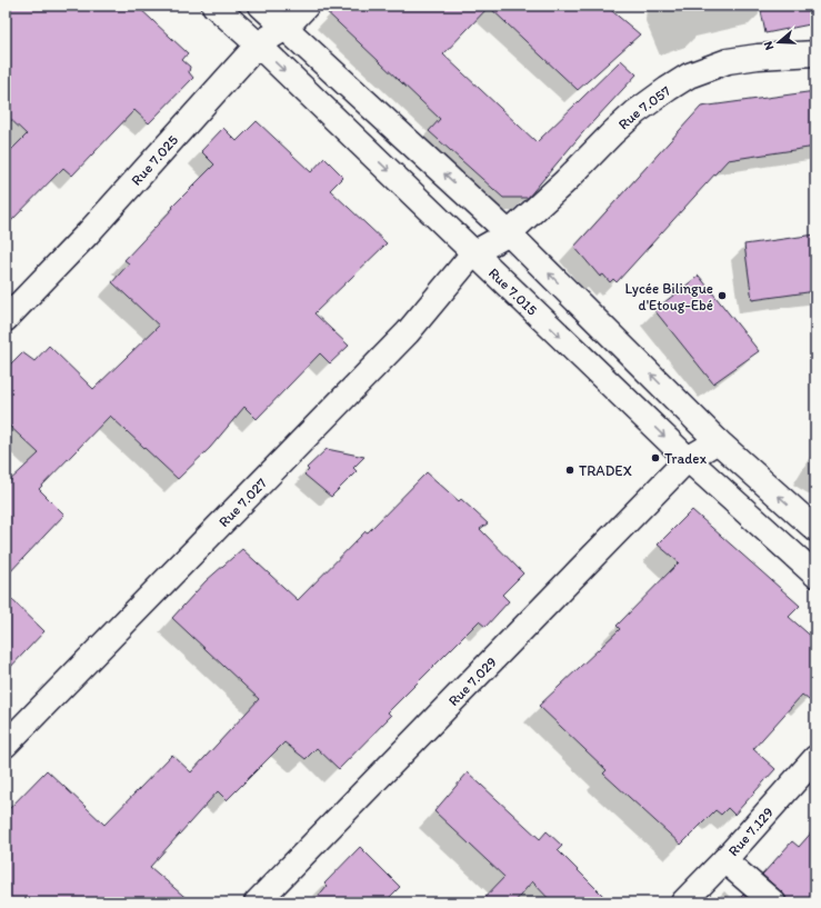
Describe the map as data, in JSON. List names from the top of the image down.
{
  "streets": {
    "street": [
      "Rue 7.057",
      "Rue 7.025",
      "Rue 7.015",
      "Rue 7.027",
      "Rue 7.029",
      "Rue 7.129"
    ]
  },
  "crossings": [
    ["Rue 7.057", "Rue 7.015"],
    ["Rue 7.057", "Rue 7.027"],
    ["Rue 7.025", "Rue 7.015"],
    ["Rue 7.015", "Rue 7.027"],
    ["Rue 7.015", "Rue 7.029"]
  ],
  "places": ["Lycée Bilingue d'Etoug-Ebé", "Tradex", "TRADEX"],
  "north": "left"
}
